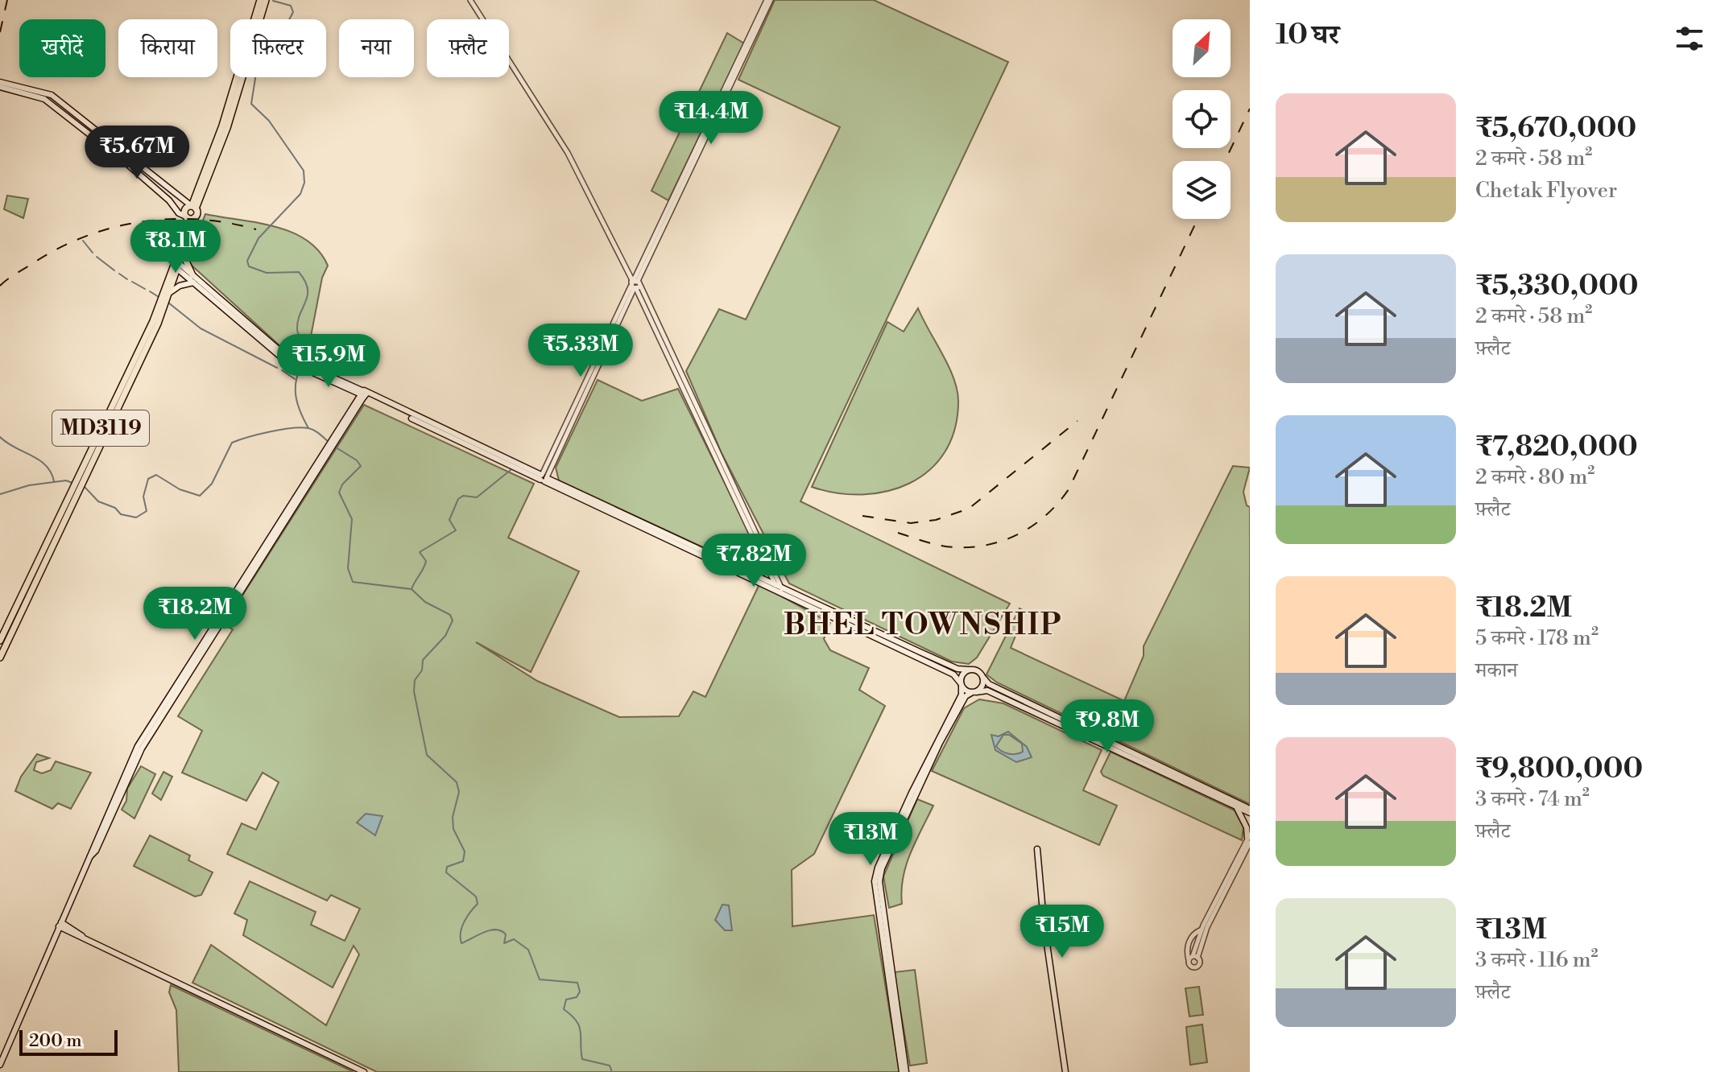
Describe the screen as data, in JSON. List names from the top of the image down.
{
  "streets": {
    "main road": ["MD3119"]
  },
  "districts": ["BHEL TOWNSHIP"],
  "scale_bar": "200 m",
  "north": "top right",
  "page": {
    "heading": "10 घर",
    "chip": [
      "खरीदें",
      "किराया",
      "फ़िल्टर",
      "नया",
      "फ़्लैट"
    ],
    "list": [
      {
        "name": "₹5,670,000",
        "note": "2 कमरे · 58 m² · Chetak Flyover"
      },
      {
        "name": "₹5,330,000",
        "note": "2 कमरे · 58 m² · फ़्लैट"
      },
      {
        "name": "₹7,820,000",
        "note": "2 कमरे · 80 m² · फ़्लैट"
      },
      {
        "name": "₹18.2M",
        "note": "5 कमरे · 178 m² · मकान"
      },
      {
        "name": "₹9,800,000",
        "note": "3 कमरे · 74 m² · फ़्लैट"
      },
      {
        "name": "₹13M",
        "note": "3 कमरे · 116 m² · फ़्लैट"
      }
    ],
    "price": [
      "₹14.4M",
      "₹5.67M",
      "₹8.1M",
      "₹5.33M",
      "₹15.9M",
      "₹7.82M",
      "₹18.2M",
      "₹9.8M",
      "₹13M",
      "₹15M"
    ],
    "scale": "200 m"
  }
}
